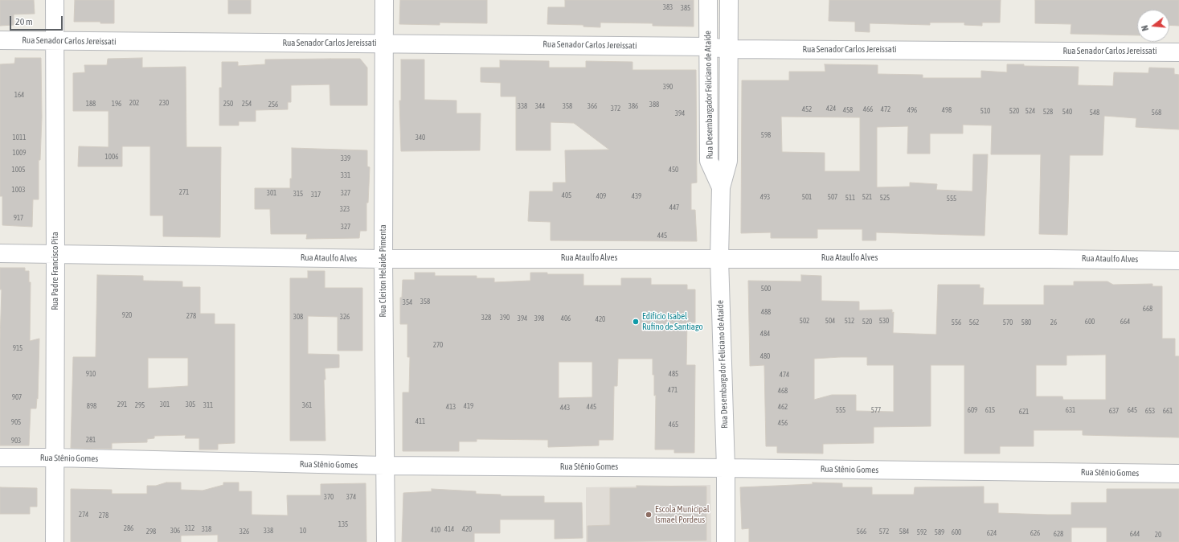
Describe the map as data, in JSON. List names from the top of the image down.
{
  "streets": {
    "street": [
      "Rua Senador Carlos Jereissati",
      "Rua Desembargador Feliciano de Ataíde",
      "Rua Ataulfo Alves",
      "Rua Padre Francisco Pita",
      "Rua Cleiton Helaide Pimenta",
      "Rua Stênio Gomes"
    ]
  },
  "crossings": [
    ["Rua Senador Carlos Jereissati", "Rua Desembargador Feliciano de Ataíde"],
    ["Rua Senador Carlos Jereissati", "Rua Padre Francisco Pita"],
    ["Rua Senador Carlos Jereissati", "Rua Cleiton Helaide Pimenta"],
    ["Rua Desembargador Feliciano de Ataíde", "Rua Ataulfo Alves"],
    ["Rua Desembargador Feliciano de Ataíde", "Rua Stênio Gomes"],
    ["Rua Ataulfo Alves", "Rua Padre Francisco Pita"],
    ["Rua Ataulfo Alves", "Rua Cleiton Helaide Pimenta"],
    ["Rua Padre Francisco Pita", "Rua Stênio Gomes"],
    ["Rua Cleiton Helaide Pimenta", "Rua Stênio Gomes"]
  ],
  "places": ["Edifício Isabel Rufino de Santiago", "Escola Municipal Ismael Pordeus"],
  "house_numbers": [
    "383",
    "385",
    "390",
    "164",
    "202",
    "230",
    "188",
    "196",
    "250",
    "254",
    "256",
    "388",
    "338",
    "344",
    "358",
    "366",
    "386",
    "372",
    "424",
    "452",
    "466",
    "472",
    "458",
    "496",
    "498",
    "510",
    "520",
    "524",
    "528",
    "540",
    "548",
    "568",
    "394",
    "598",
    "1011",
    "340",
    "1009",
    "1006",
    "339",
    "1005",
    "450",
    "331",
    "1003",
    "271",
    "301",
    "327",
    "315",
    "317",
    "405",
    "409",
    "439",
    "493",
    "501",
    "507",
    "521",
    "511",
    "525",
    "555",
    "447",
    "323",
    "917",
    "327",
    "445",
    "500",
    "358",
    "354",
    "668",
    "488",
    "920",
    "278",
    "308",
    "326",
    "328",
    "390",
    "394",
    "398",
    "406",
    "420",
    "502",
    "504",
    "512",
    "530",
    "520",
    "600",
    "664",
    "556",
    "562",
    "570",
    "580",
    "26",
    "484",
    "270",
    "915",
    "480",
    "910",
    "485",
    "474",
    "471",
    "468",
    "907",
    "291",
    "301",
    "305",
    "295",
    "311",
    "361",
    "898",
    "419",
    "413",
    "445",
    "462",
    "443",
    "555",
    "577",
    "609",
    "615",
    "631",
    "645",
    "637",
    "653",
    "661",
    "621",
    "411",
    "905",
    "456",
    "465",
    "281",
    "903",
    "370",
    "374",
    "274",
    "278",
    "135",
    "286",
    "312",
    "318",
    "414",
    "420",
    "410",
    "306",
    "338",
    "10",
    "298",
    "326",
    "566",
    "572",
    "584",
    "592",
    "589",
    "600",
    "624",
    "626",
    "628",
    "644",
    "20"
  ],
  "scale_bar": "20 m",
  "north": "left"
}
